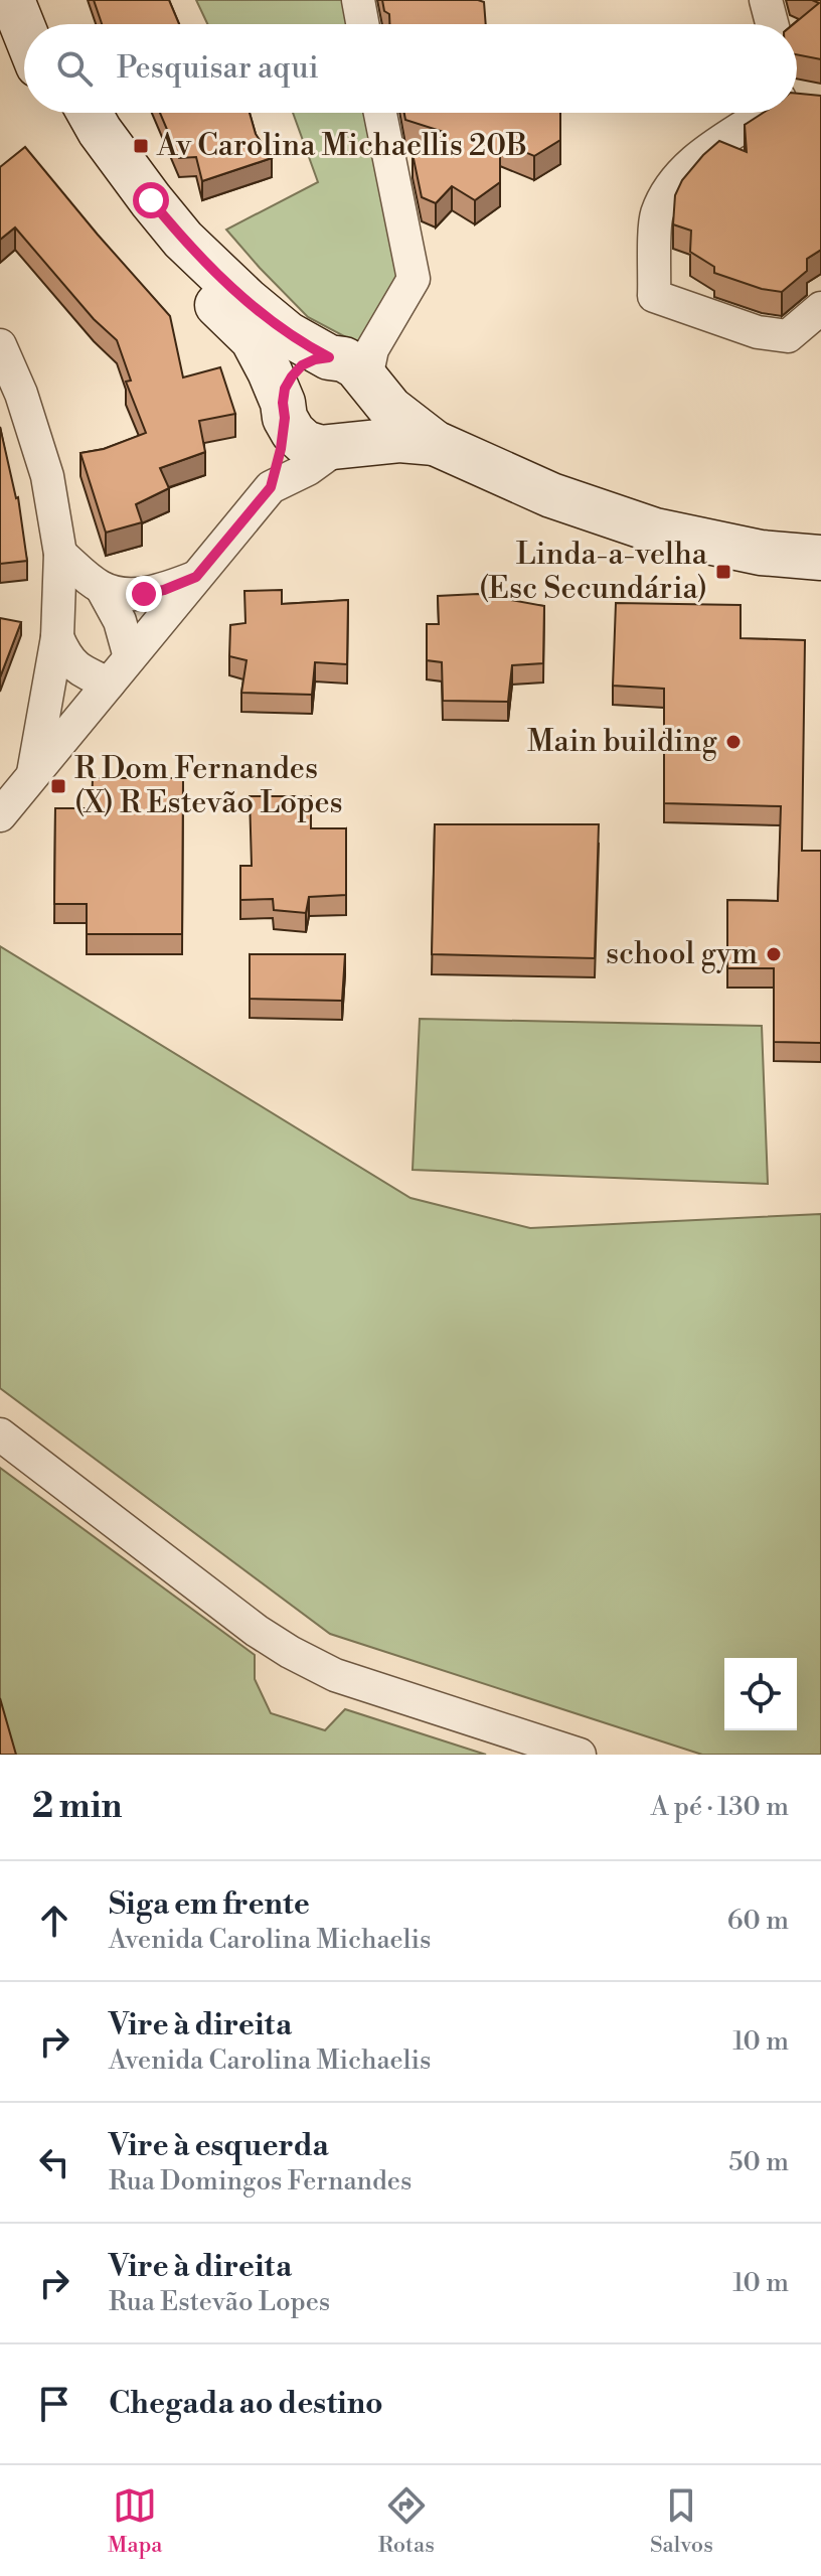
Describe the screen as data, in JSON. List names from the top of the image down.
{
  "places": {
    "transit": ["Av Carolina Michaellis 20B", "Linda-a-velha (Esc Secundária)", "R Dom Fernandes (X) R Estevão Lopes"],
    "other": ["Main building", "school gym"]
  },
  "page": {
    "search": "Pesquisar aqui",
    "heading": ["2 min", "A pé · 130 m"],
    "list": [
      ["Siga em frente", "Avenida Carolina Michaelis", "60 m"],
      ["Vire à direita", "Avenida Carolina Michaelis", "10 m"],
      ["Vire à esquerda", "Rua Domingos Fernandes", "50 m"],
      ["Vire à direita", "Rua Estevão Lopes", "10 m"],
      "Chegada ao destino"
    ],
    "nav": ["Mapa", "Rotas", "Salvos"]
  }
}
